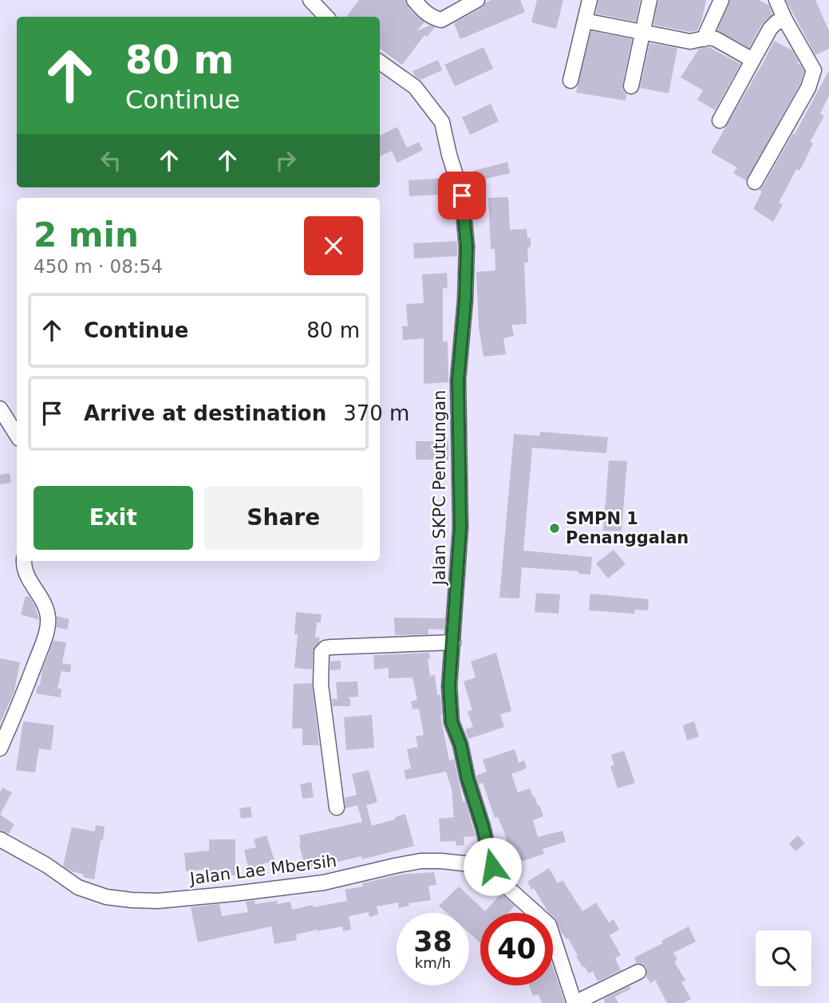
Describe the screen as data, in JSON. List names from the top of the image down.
{
  "streets": {
    "street": ["Jalan SKPC Penutungan", "Jalan Lae Mbersih"]
  },
  "crossings": [
    ["Jalan SKPC Penutungan", "Jalan Lae Mbersih"]
  ],
  "places": ["SMPN 1 Penanggalan"],
  "page": {
    "turn": ["80 m", "Continue"],
    "heading": ["2 min", "450 m · 08:54"],
    "list": [
      {
        "name": "Continue",
        "value": "80 m"
      },
      {
        "name": "Arrive at destination",
        "value": "370 m"
      }
    ],
    "buttons": ["Exit", "Share"],
    "speed": "38 km/h",
    "limit": "40"
  }
}
